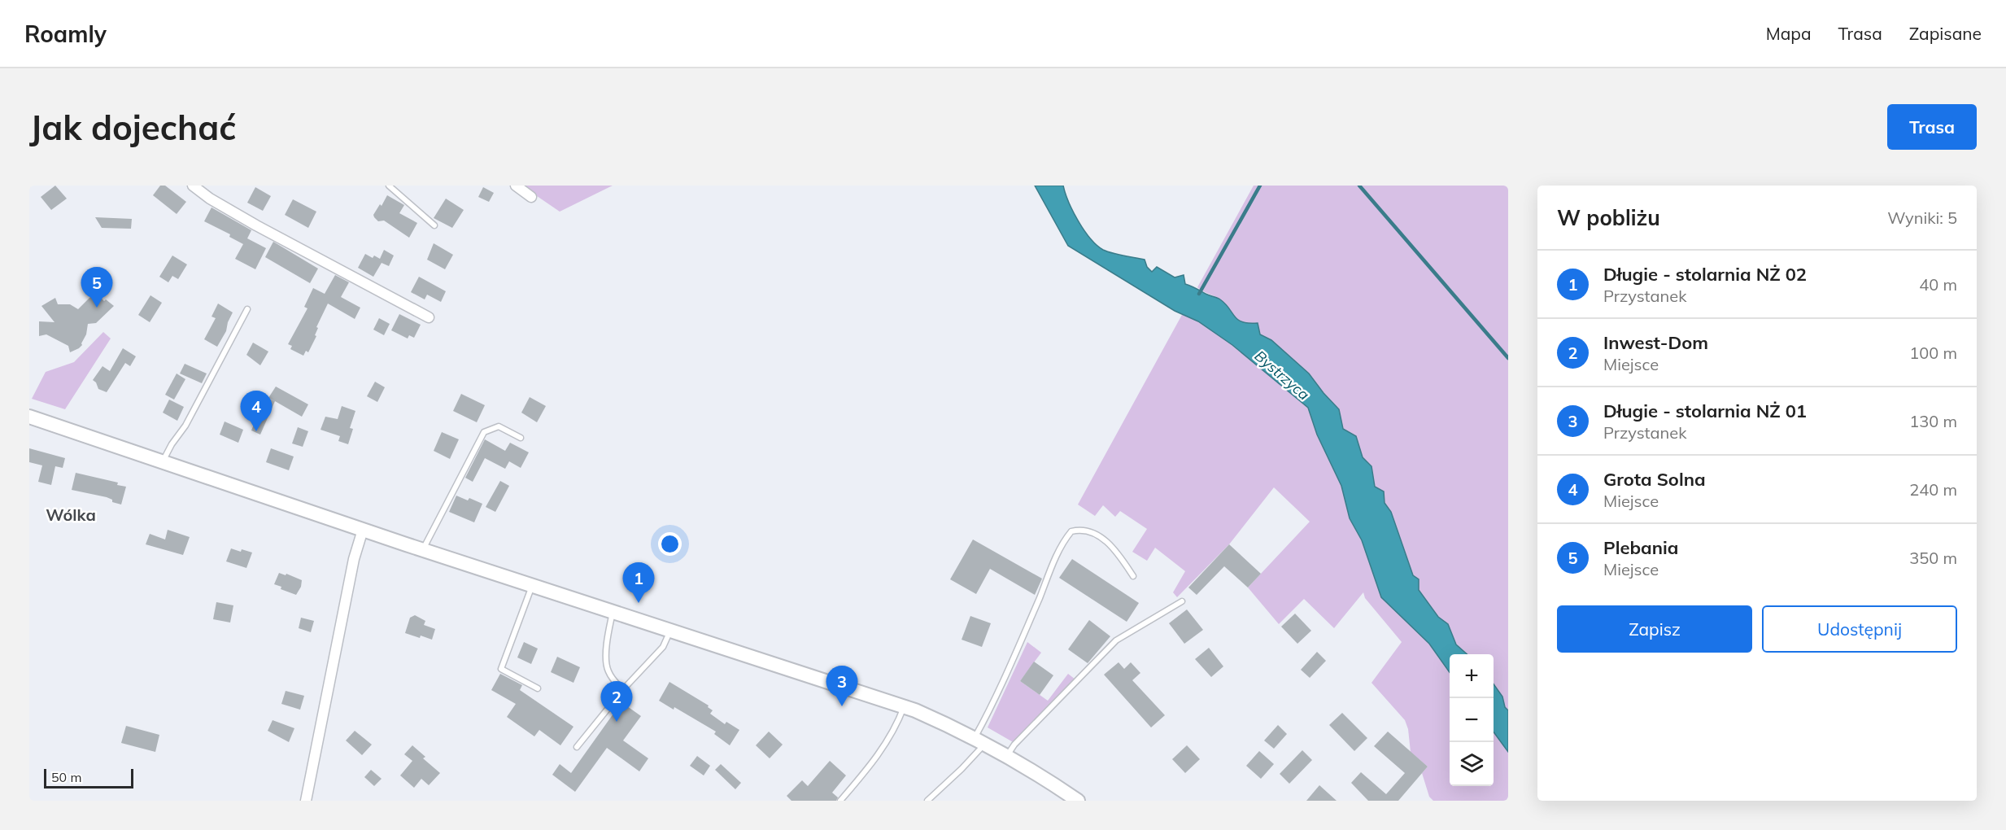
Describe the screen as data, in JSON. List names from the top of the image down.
{
  "districts": ["Wólka"],
  "water": ["Bystrzyca"],
  "scale_bar": "50 m",
  "page": {
    "header": "Roamly",
    "nav": ["Mapa", "Trasa", "Zapisane"],
    "buttons": [
      "Trasa",
      ["Zapisz", "Udostępnij"]
    ],
    "title": "Jak dojechać",
    "heading": ["W pobliżu", "Wyniki: 5"],
    "list": [
      {
        "mark": "1",
        "name": "Długie - stolarnia NŻ 02",
        "note": "Przystanek",
        "value": "40 m"
      },
      {
        "mark": "2",
        "name": "Inwest-Dom",
        "note": "Miejsce",
        "value": "100 m"
      },
      {
        "mark": "3",
        "name": "Długie - stolarnia NŻ 01",
        "note": "Przystanek",
        "value": "130 m"
      },
      {
        "mark": "4",
        "name": "Grota Solna",
        "note": "Miejsce",
        "value": "240 m"
      },
      {
        "mark": "5",
        "name": "Plebania",
        "note": "Miejsce",
        "value": "350 m"
      }
    ],
    "pins": [
      "5",
      "4",
      "1",
      "3",
      "2"
    ],
    "map_buttons": ["+", "−"],
    "scale": "50 m"
  }
}
